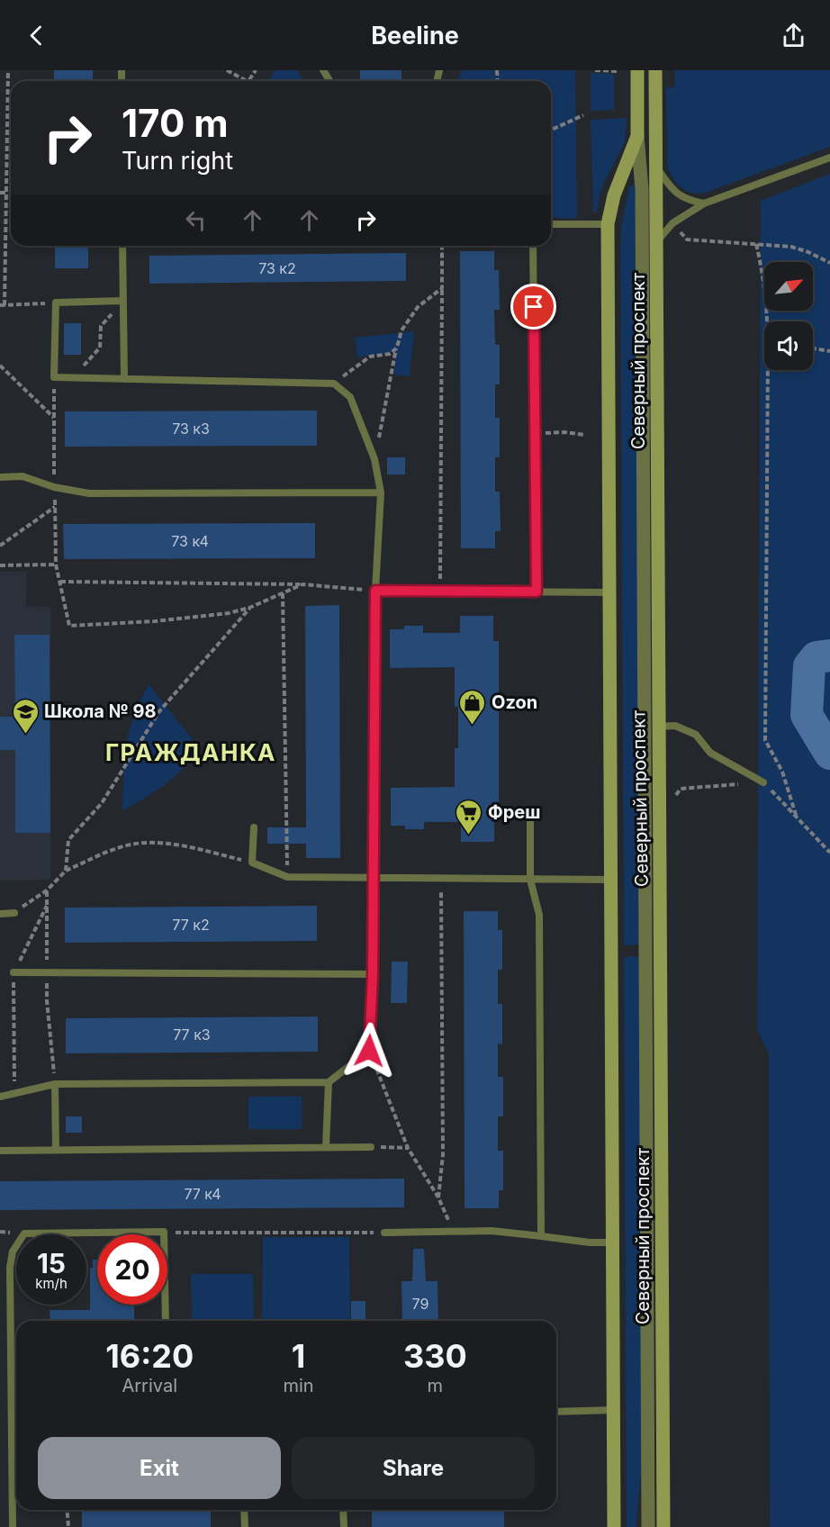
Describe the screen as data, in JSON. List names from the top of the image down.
{
  "streets": {
    "main road": ["Северный проспект"]
  },
  "districts": ["ГРАЖДАНКА"],
  "places": {
    "shop": ["Ozon"],
    "school or university": ["Школа № 98"],
    "supermarket": ["Фреш"]
  },
  "house_numbers": [
    "73 к2",
    "73 к3",
    "73 к4",
    "77 к2",
    "77 к3",
    "77 к4",
    "79"
  ],
  "north": "top right",
  "page": {
    "header": "Beeline",
    "turn": ["170 m", "Turn right"],
    "speed": "15 km/h",
    "limit": "20",
    "eta": [
      "16:20",
      "Arrival",
      "1",
      "min",
      "330",
      "m"
    ],
    "buttons": ["Exit", "Share"]
  }
}
